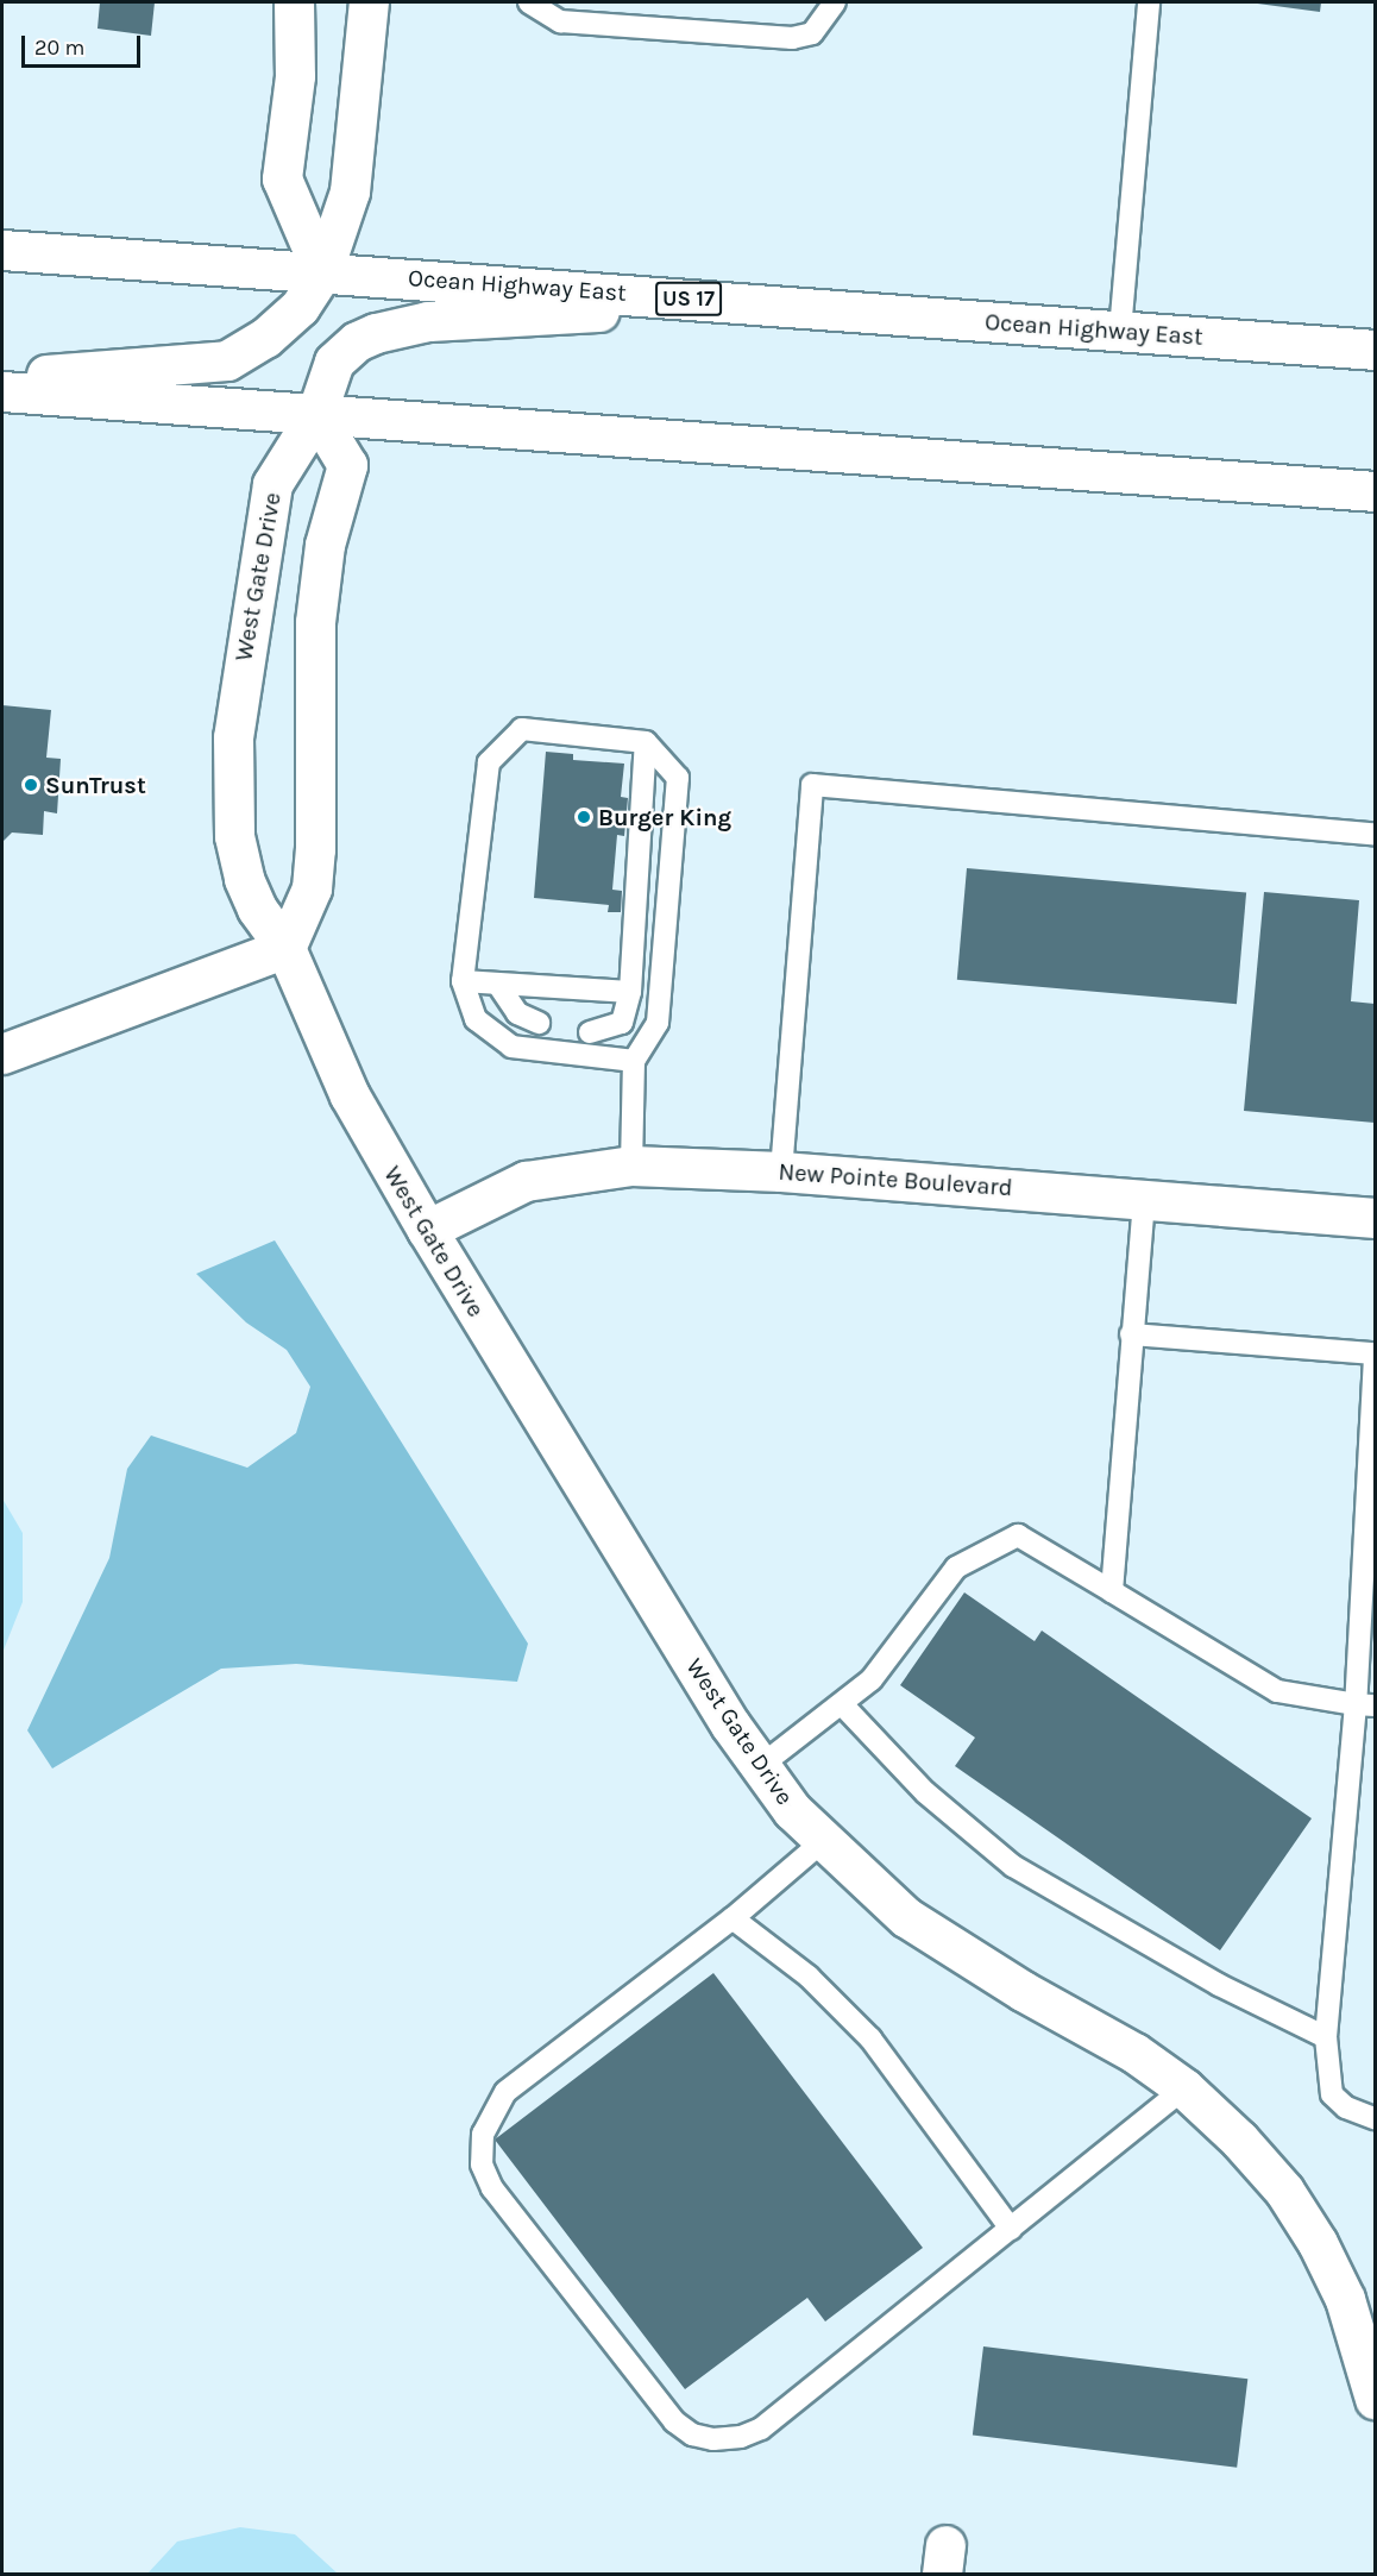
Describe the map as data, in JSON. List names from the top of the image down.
{
  "streets": {
    "main road": [
      "Ocean Highway East",
      "US 17",
      "West Gate Drive",
      "New Pointe Boulevard"
    ]
  },
  "crossings": [
    ["Ocean Highway East", "West Gate Drive"],
    ["West Gate Drive", "New Pointe Boulevard"]
  ],
  "places": ["SunTrust", "Burger King"],
  "scale_bar": "20 m"
}
